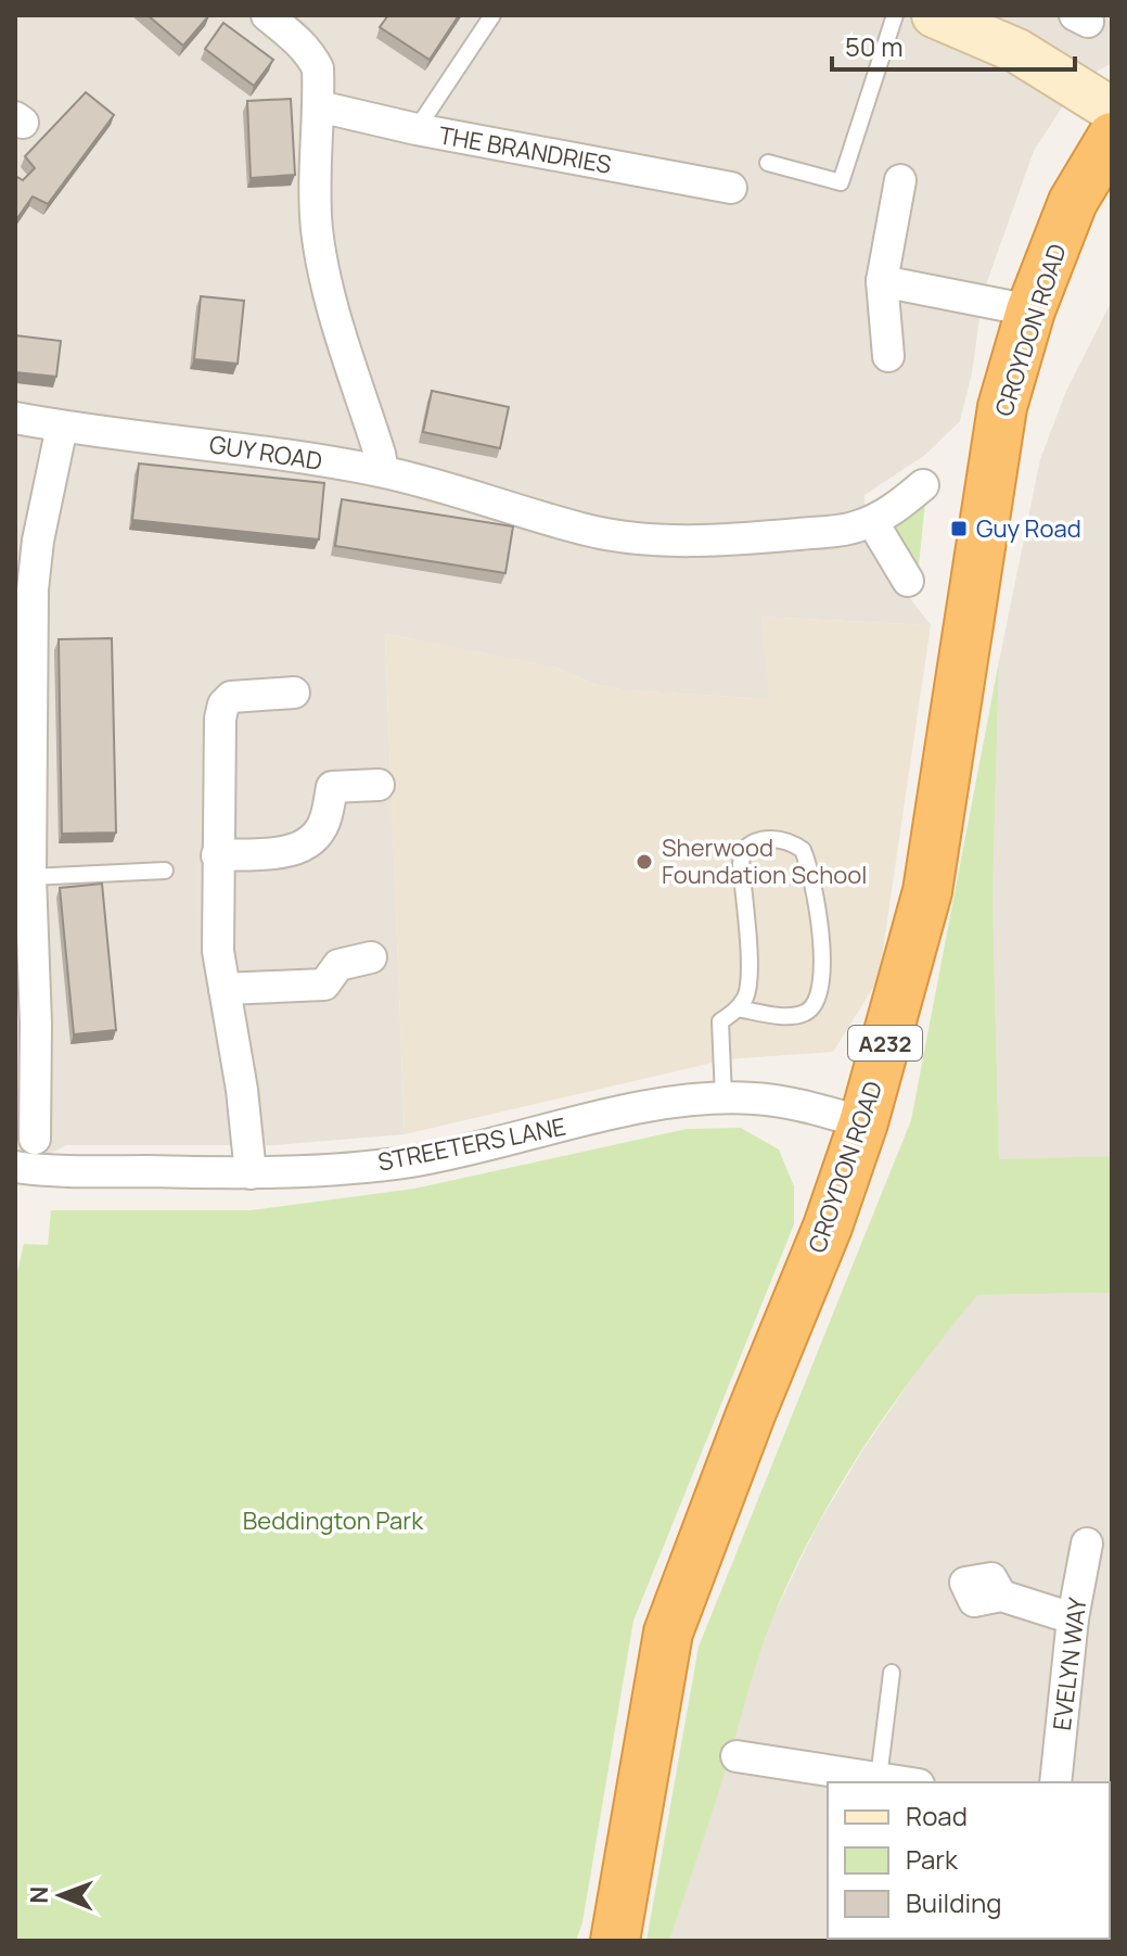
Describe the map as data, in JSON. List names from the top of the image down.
{
  "streets": {
    "highway": ["CROYDON ROAD", "A232"],
    "street": [
      "THE BRANDRIES",
      "GUY ROAD",
      "STREETERS LANE",
      "EVELYN WAY"
    ]
  },
  "crossings": [
    ["CROYDON ROAD", "STREETERS LANE"]
  ],
  "parks": ["Beddington Park"],
  "places": {
    "transit": ["Guy Road"],
    "other": ["Sherwood Foundation School"]
  },
  "legend": ["Road", "Park", "Building"],
  "scale_bar": "50 m",
  "north": "left"
}
